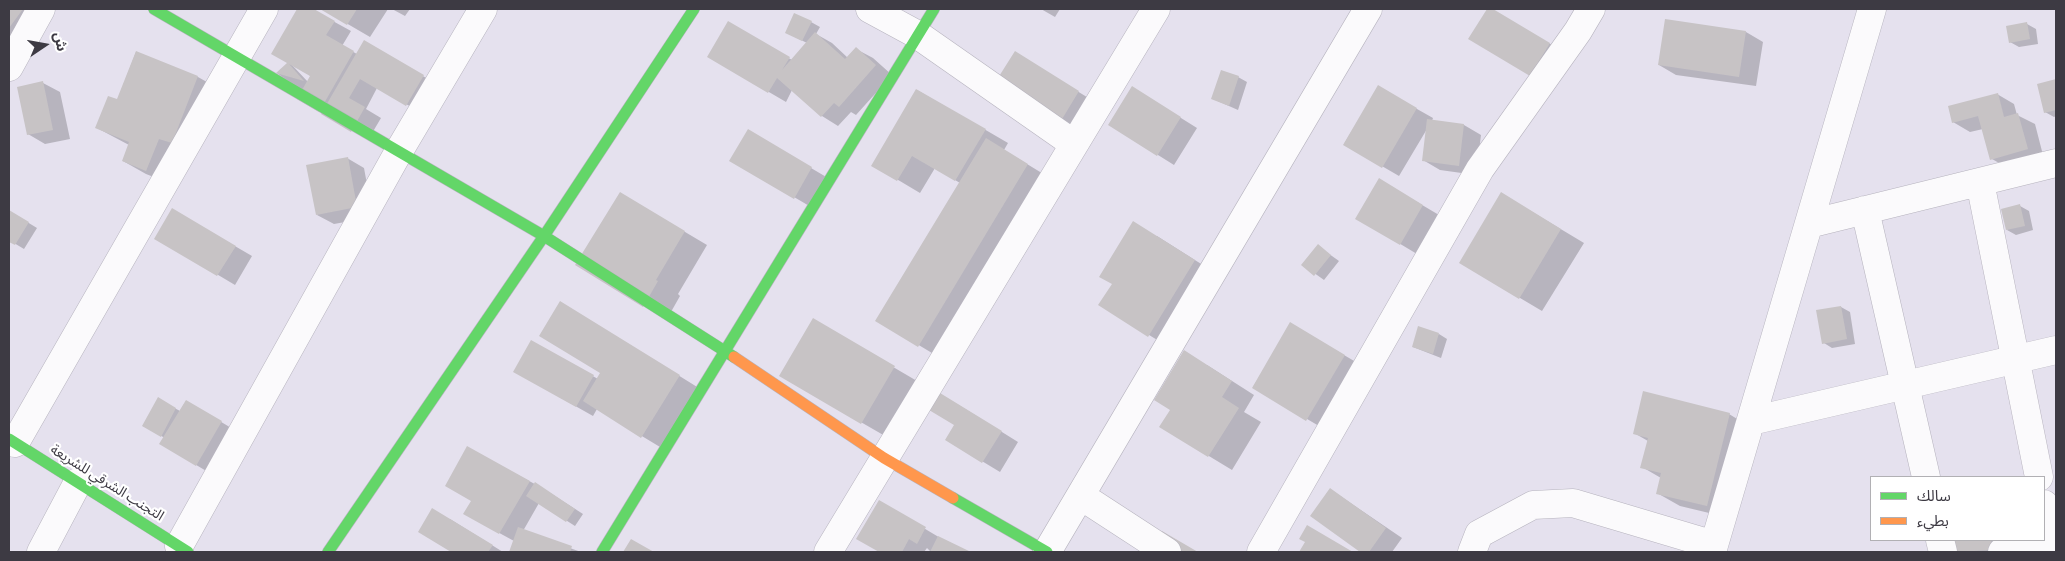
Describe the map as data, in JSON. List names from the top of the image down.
{
  "streets": {
    "street": ["التجنب الشرقي للشريعة"]
  },
  "legend": ["سالك", "بطيء"],
  "north": "right"
}
